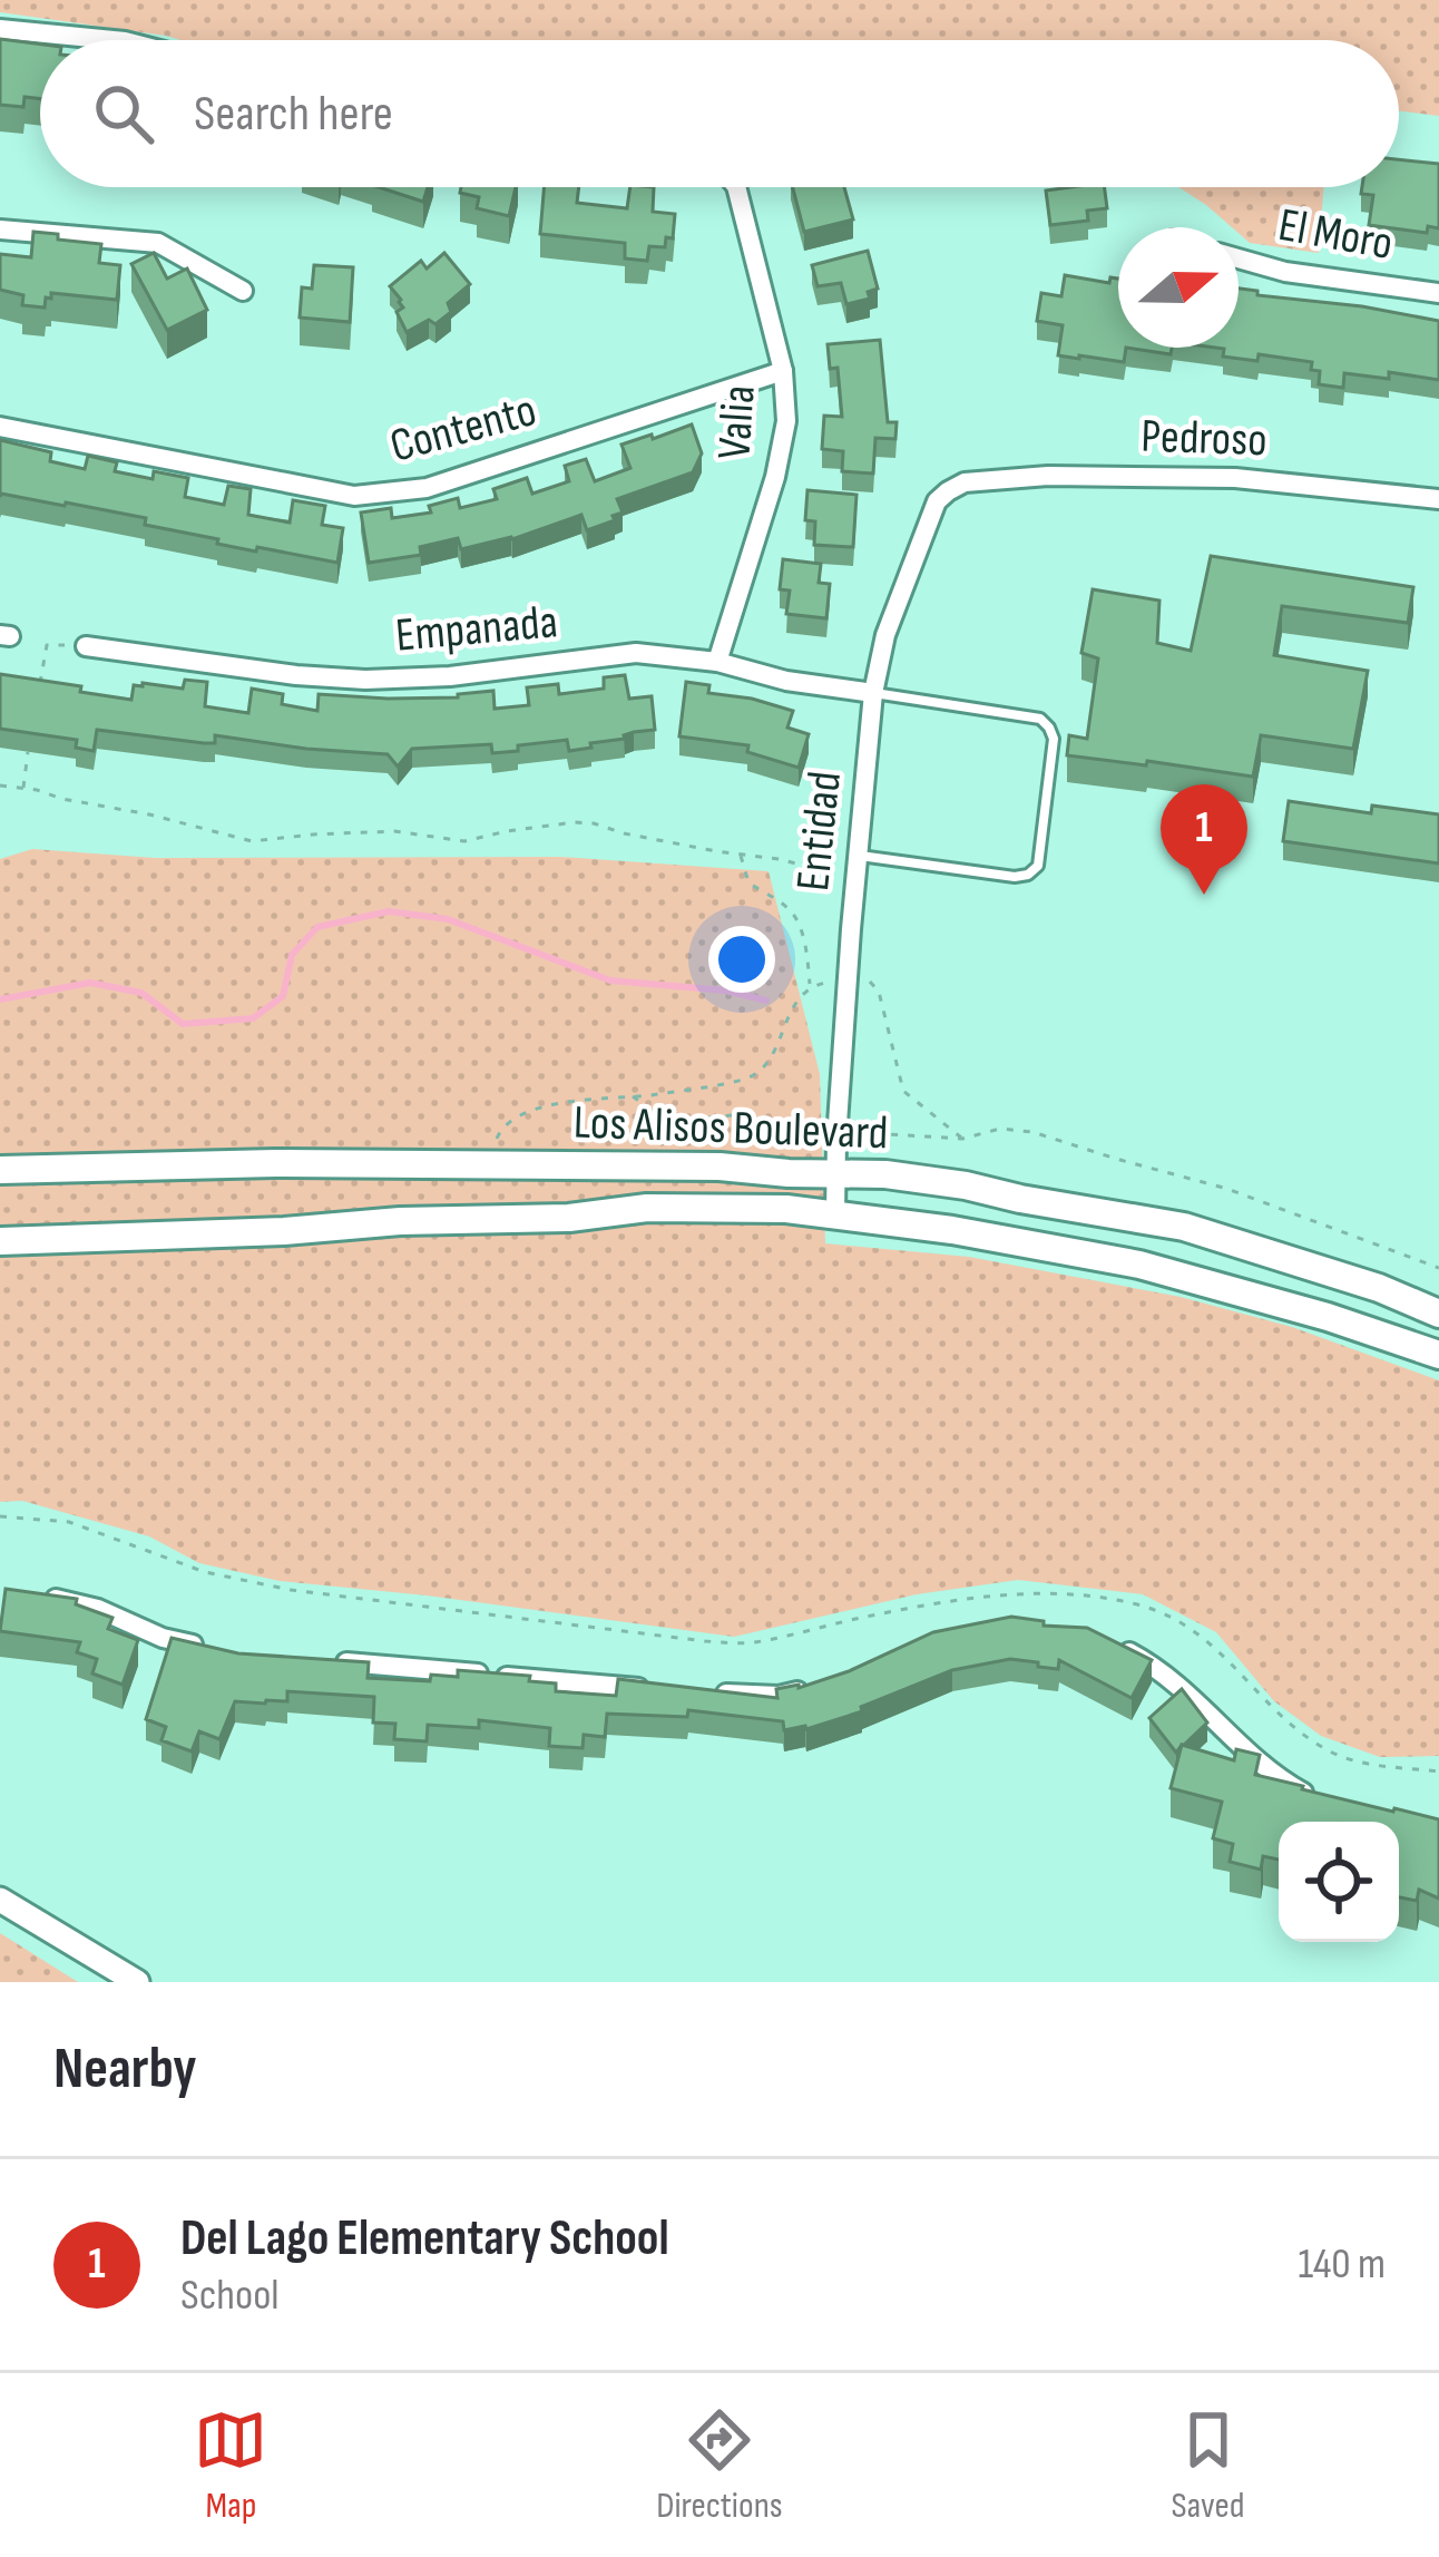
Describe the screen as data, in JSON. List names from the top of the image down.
{
  "streets": {
    "main road": ["Los Alisos Boulevard"],
    "street": [
      "El Moro",
      "Valia",
      "Contento",
      "Pedroso",
      "Empanada",
      "Entidad"
    ]
  },
  "crossings": [
    ["Valia", "Contento"],
    ["Valia", "Empanada"],
    ["Pedroso", "Entidad"],
    ["Empanada", "Entidad"],
    ["Entidad", "Los Alisos Boulevard"]
  ],
  "north": "right",
  "page": {
    "search": "Search here",
    "pins": "1",
    "heading": "Nearby",
    "list": [
      {
        "mark": "1",
        "name": "Del Lago Elementary School",
        "note": "School",
        "value": "140 m"
      }
    ],
    "nav": ["Map", "Directions", "Saved"]
  }
}
